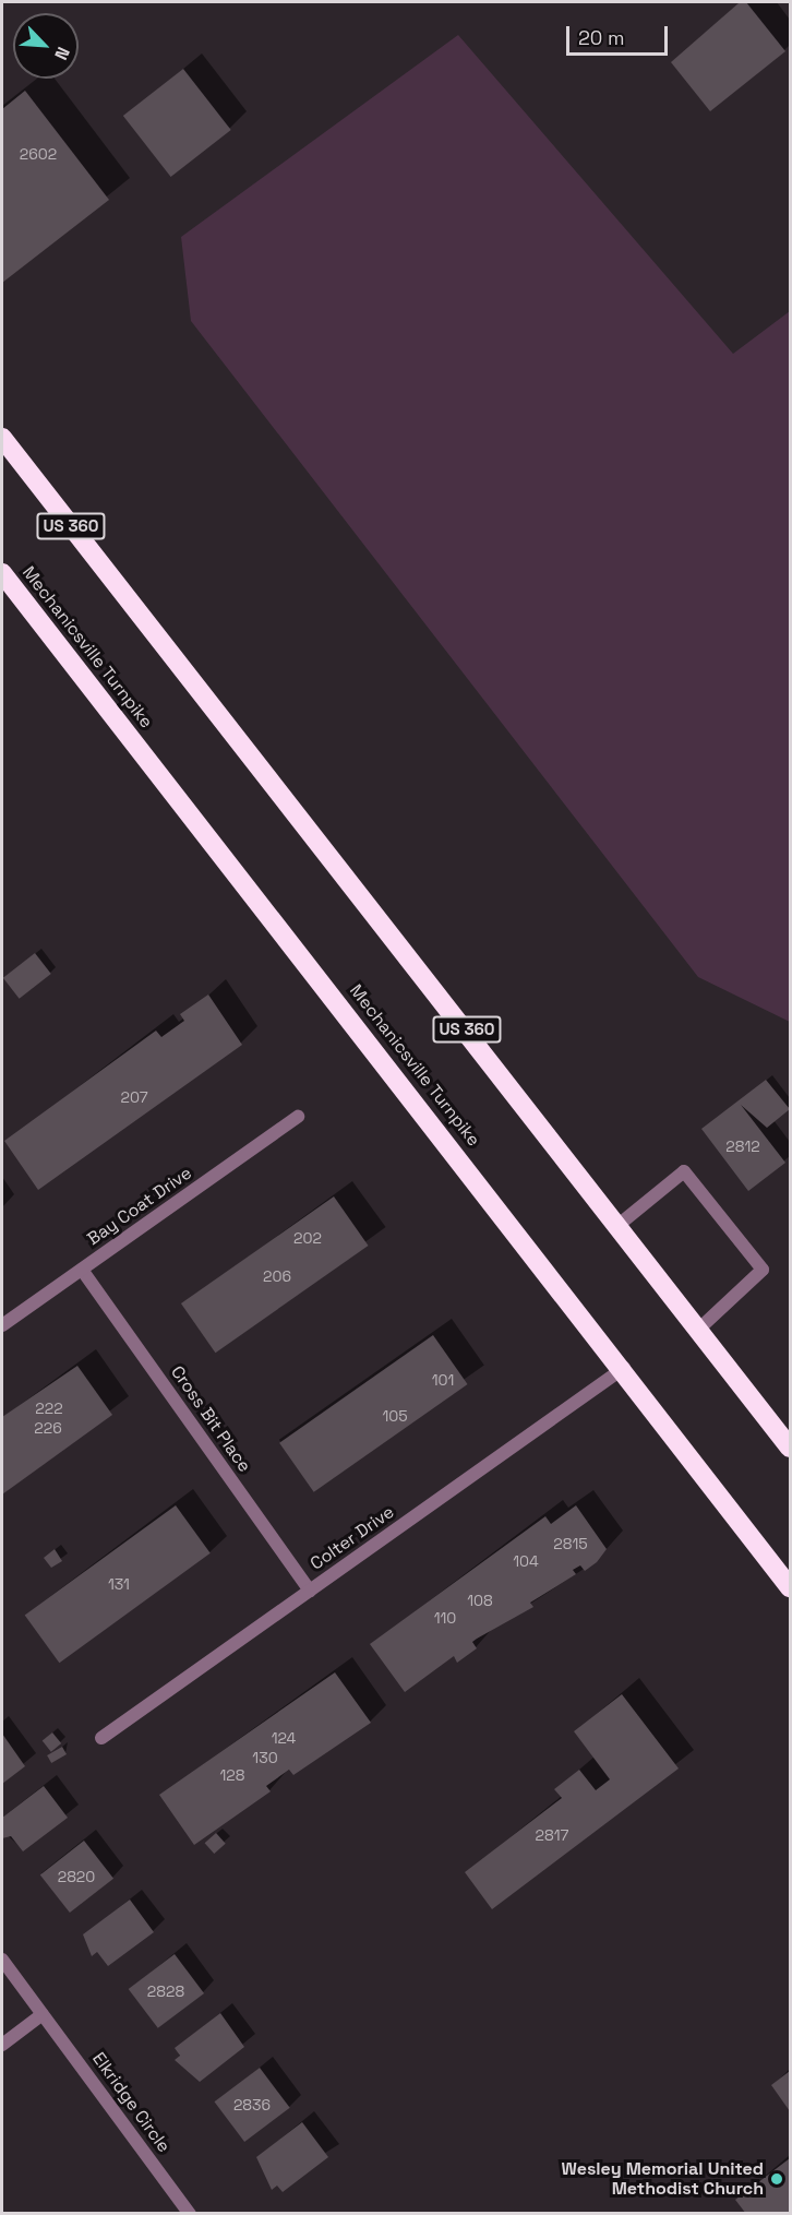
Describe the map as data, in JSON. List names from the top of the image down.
{
  "streets": {
    "highway": ["US 360", "Mechanicsville Turnpike"],
    "street": [
      "Bay Coat Drive",
      "Cross Bit Place",
      "Colter Drive",
      "Elkridge Circle"
    ]
  },
  "crossings": [
    ["Mechanicsville Turnpike", "Colter Drive"],
    ["Bay Coat Drive", "Cross Bit Place"],
    ["Cross Bit Place", "Colter Drive"]
  ],
  "places": ["Wesley Memorial United Methodist Church"],
  "house_numbers": [
    "2602",
    "207",
    "2812",
    "202",
    "206",
    "101",
    "222",
    "105",
    "226",
    "2815",
    "104",
    "131",
    "108",
    "110",
    "124",
    "130",
    "128",
    "2817",
    "2820",
    "2828",
    "2836"
  ],
  "scale_bar": "20 m",
  "north": "bottom right"
}
